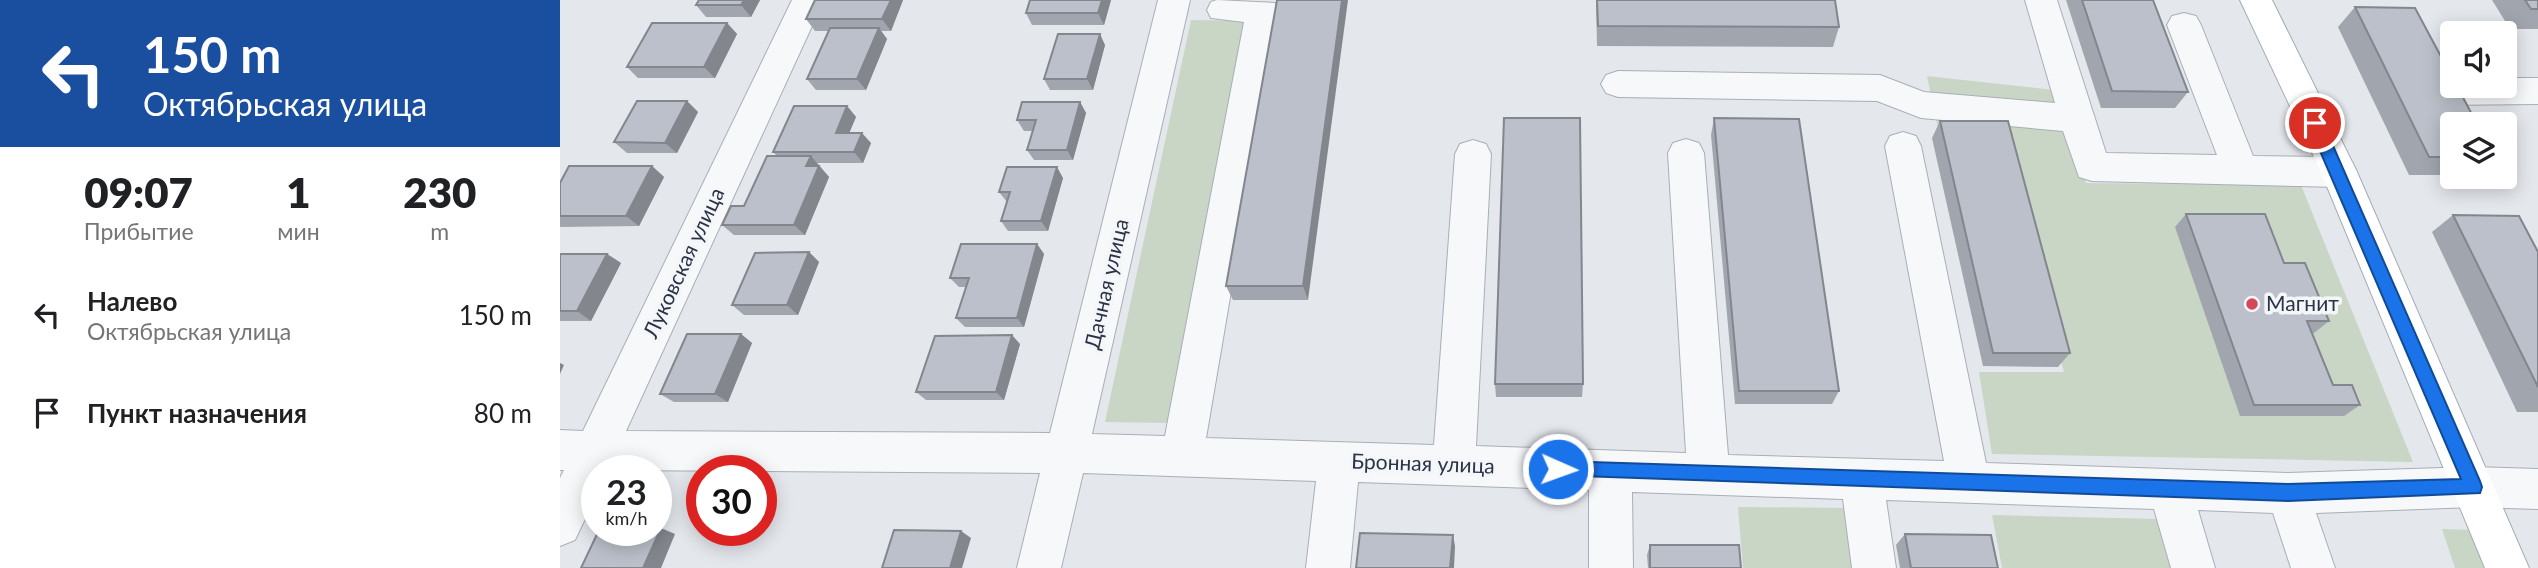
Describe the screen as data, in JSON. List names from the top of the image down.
{
  "streets": {
    "street": ["Луковская улица", "Дачная улица", "Бронная улица"]
  },
  "crossings": [
    ["Луковская улица", "Бронная улица"],
    ["Дачная улица", "Бронная улица"]
  ],
  "places": ["Магнит"],
  "page": {
    "turn": ["150 m", "Октябрьская улица"],
    "eta": [
      "09:07",
      "Прибытие",
      "1",
      "мин",
      "230",
      "m"
    ],
    "list": [
      {
        "name": "Налево",
        "note": "Октябрьская улица",
        "value": "150 m"
      },
      {
        "name": "Пункт назначения",
        "value": "80 m"
      }
    ],
    "speed": "23 km/h",
    "limit": "30"
  }
}
